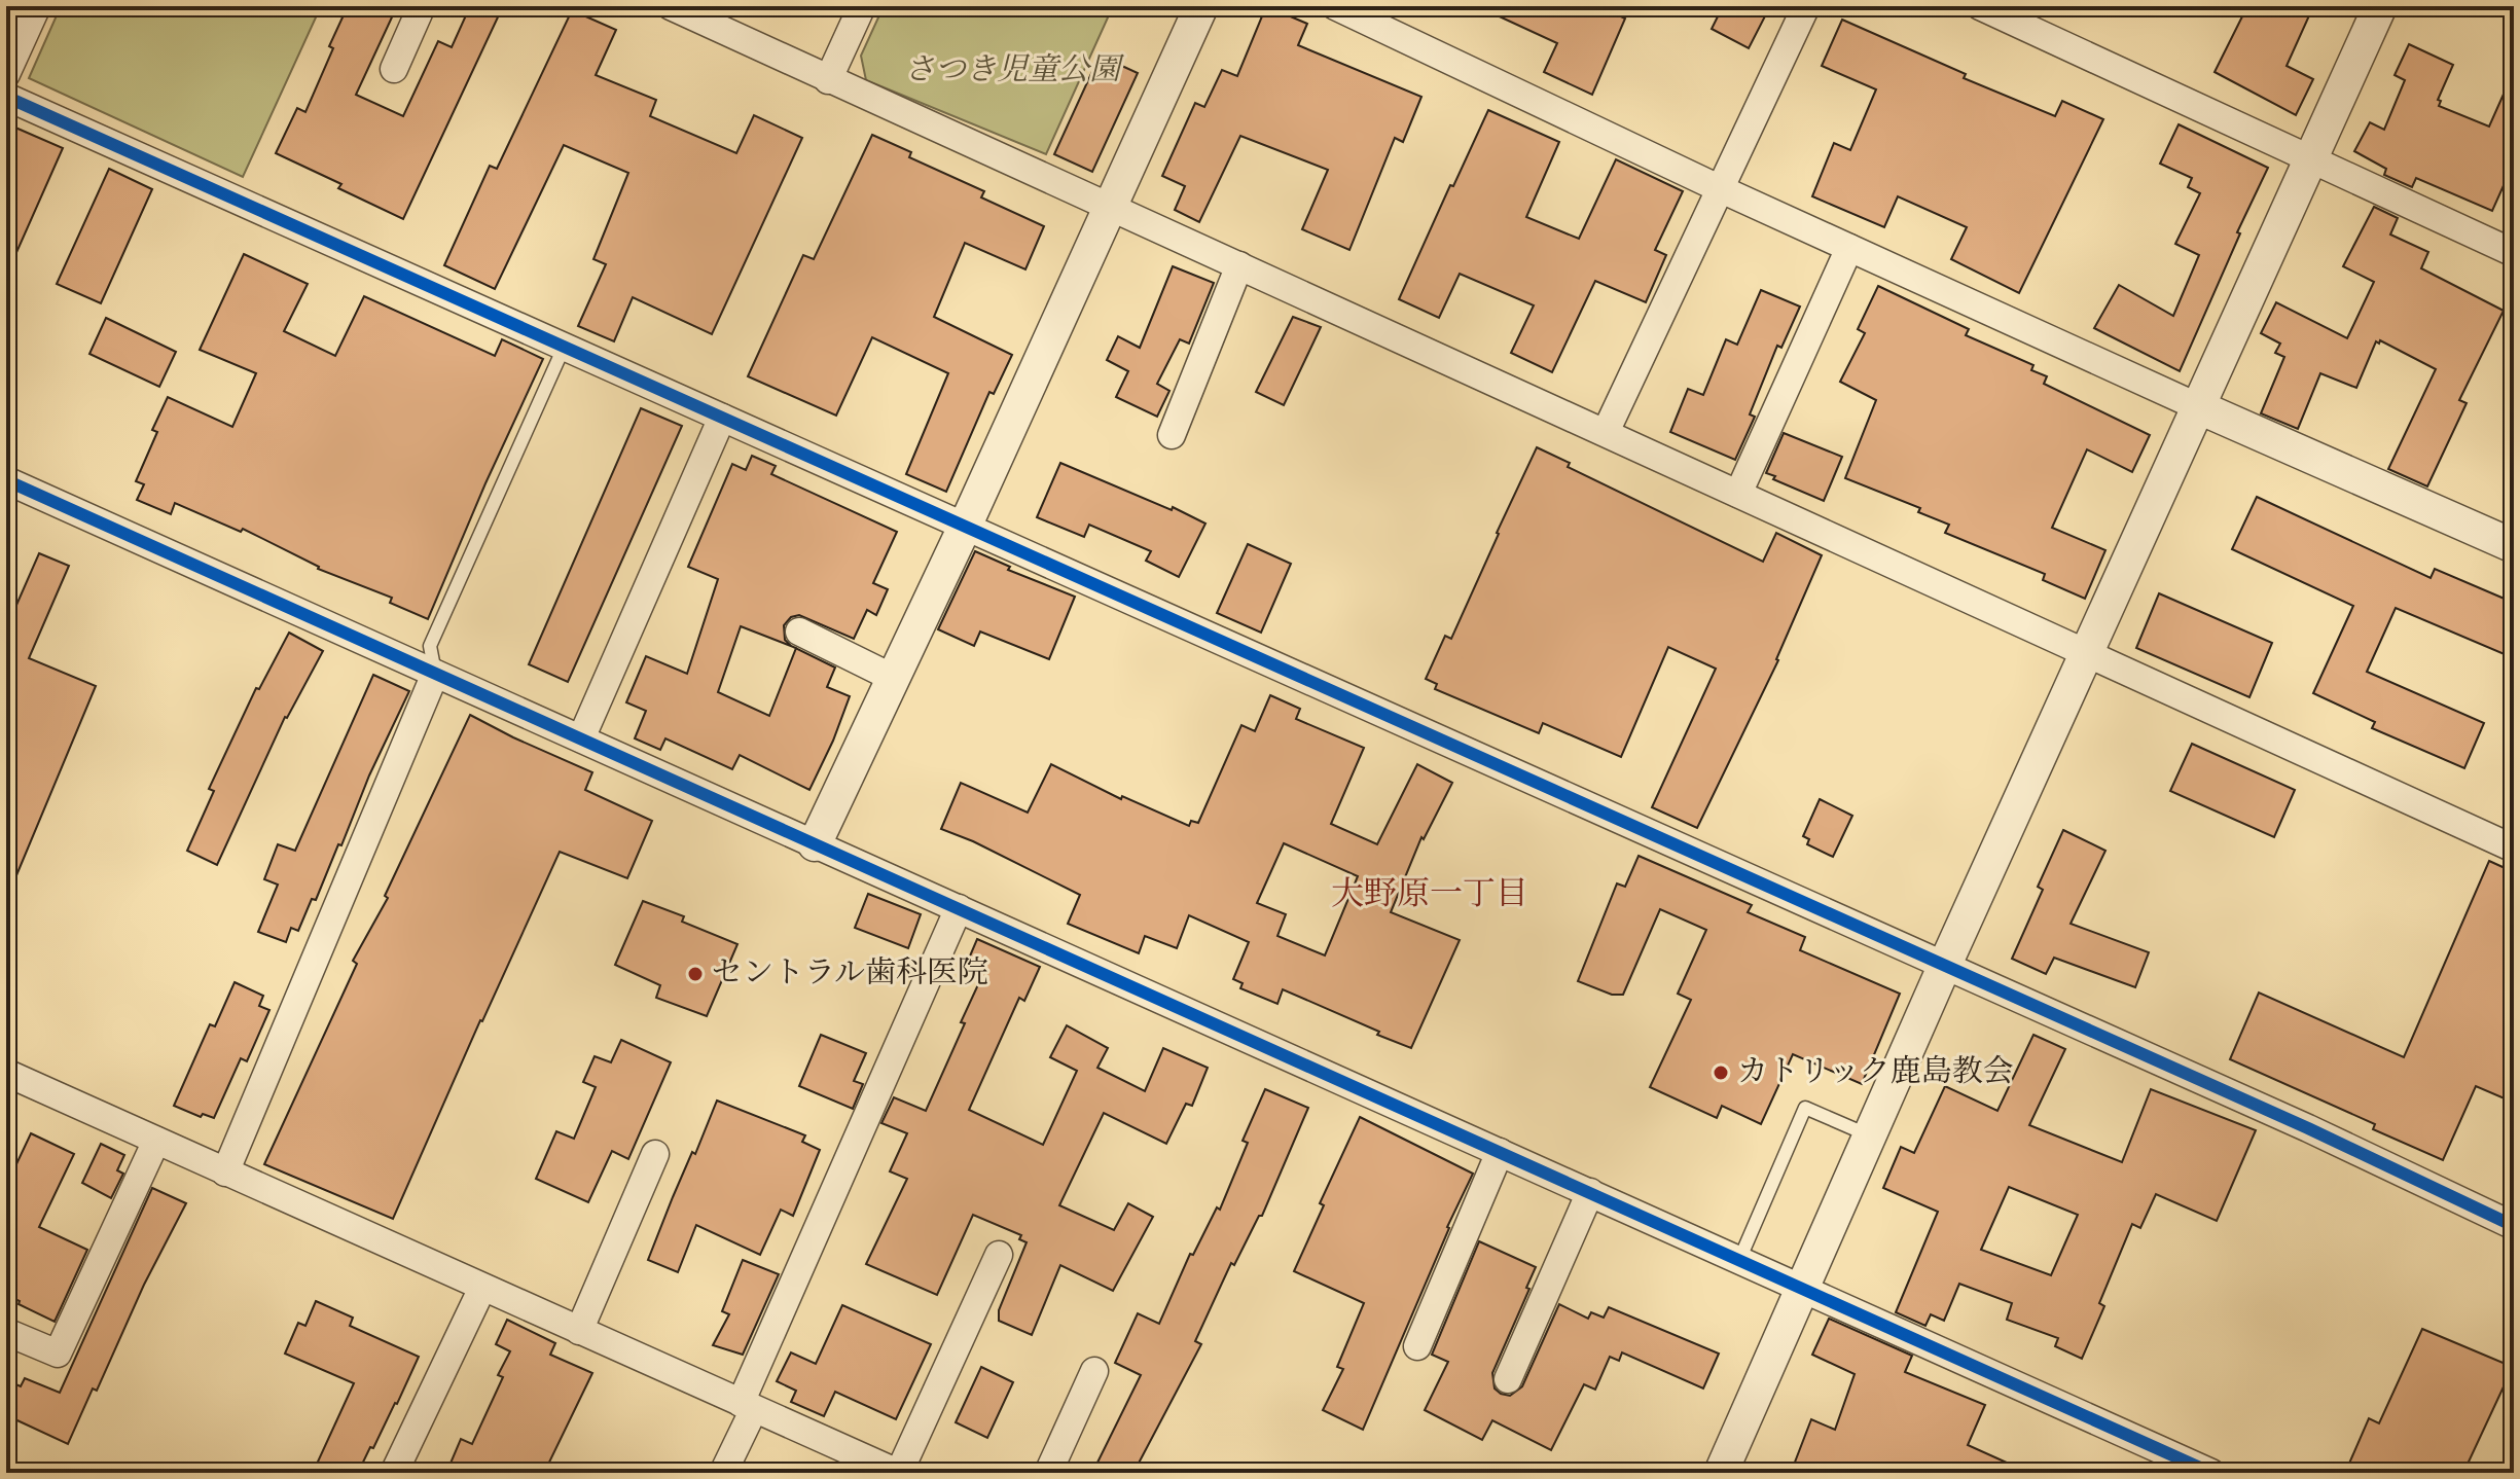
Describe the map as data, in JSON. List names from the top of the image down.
{
  "districts": ["大野原一丁目"],
  "parks": ["さつき児童公園"],
  "places": ["セントラル歯科医院", "カトリック鹿島教会"]
}
